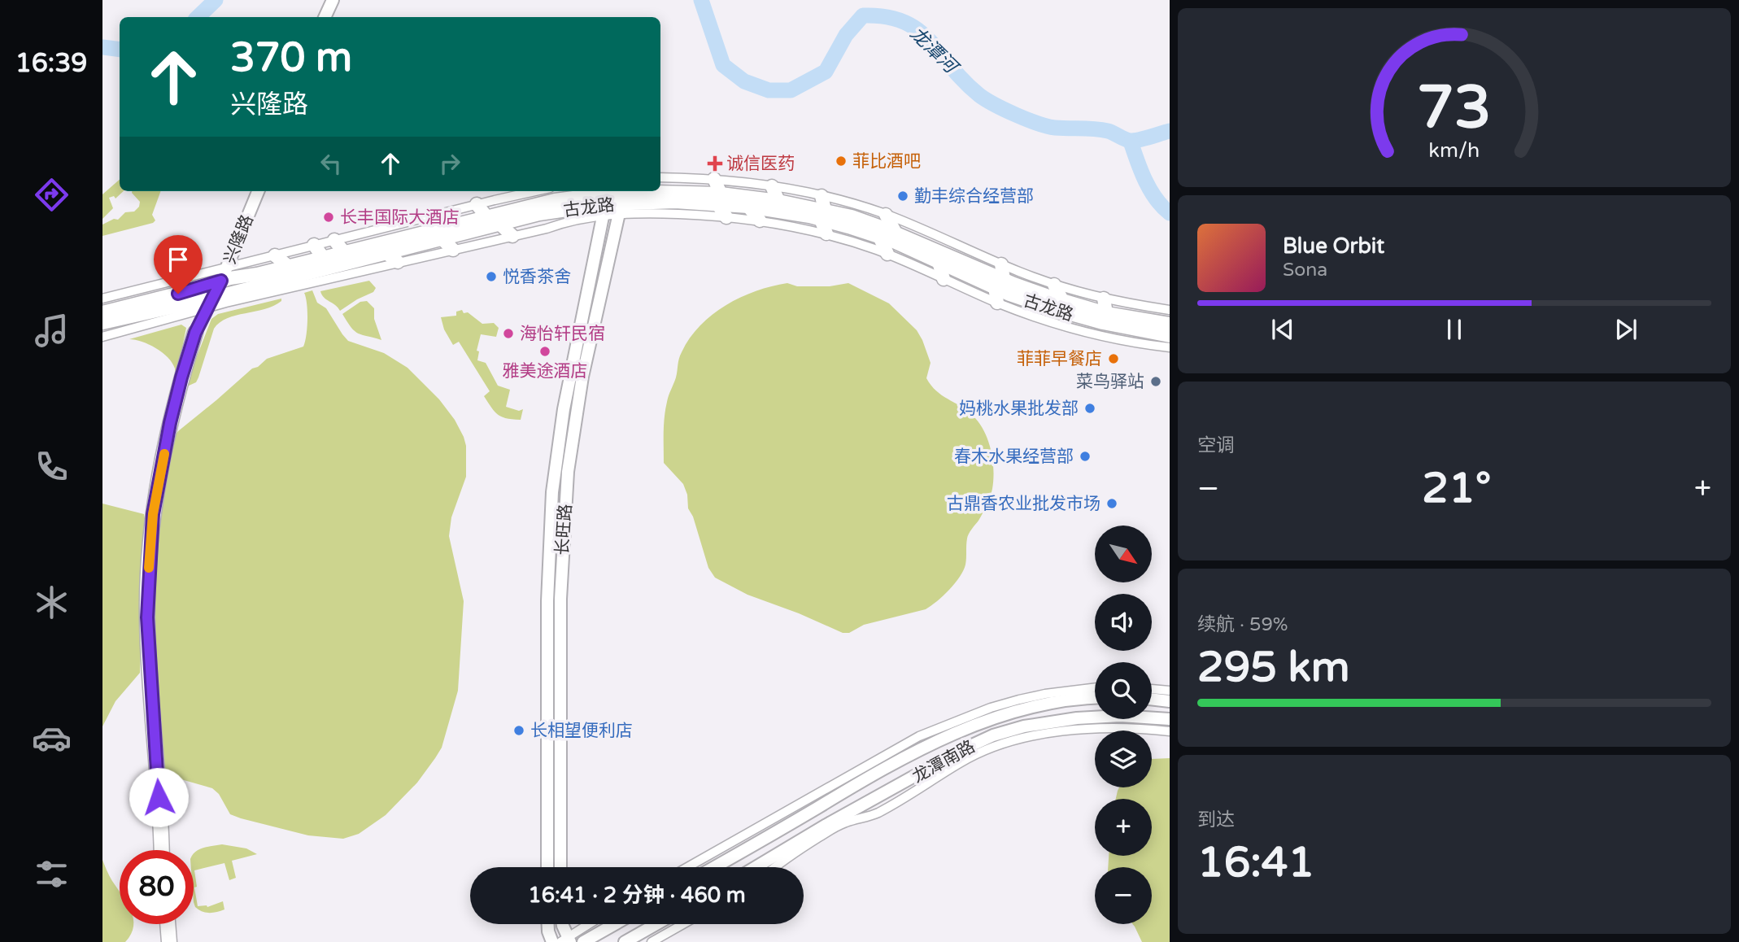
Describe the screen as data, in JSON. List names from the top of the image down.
{
  "streets": {
    "main road": [
      "古龙路",
      "兴隆路",
      "长旺路",
      "龙潭南路"
    ]
  },
  "crossings": [
    ["古龙路", "兴隆路"],
    ["古龙路", "长旺路"]
  ],
  "water": ["龙潭河"],
  "places": {
    "other": [
      "菲比酒吧",
      "勤丰综合经营部",
      "长丰国际大酒店",
      "悦香茶舍",
      "海怡轩民宿",
      "雅美途酒店",
      "菲菲早餐店",
      "菜鸟驿站",
      "妈桃水果批发部",
      "春木水果经营部",
      "古鼎香农业批发市场",
      "长相望便利店"
    ],
    "health": ["诚信医药"]
  },
  "north": "bottom right",
  "page": {
    "tabs": "16:39",
    "turn": ["370 m", "兴隆路"],
    "song": ["Blue Orbit", "Sona"],
    "tile": [
      "空调",
      ["续航 · 59%", "295 km"],
      ["到达", "16:41"]
    ],
    "heat": ["−", "21°", "+"],
    "map_buttons": ["+", "−"],
    "limit": "80",
    "trip": "16:41 · 2 分钟 · 460 m",
    "gauge": ["73", "km/h"]
  }
}
